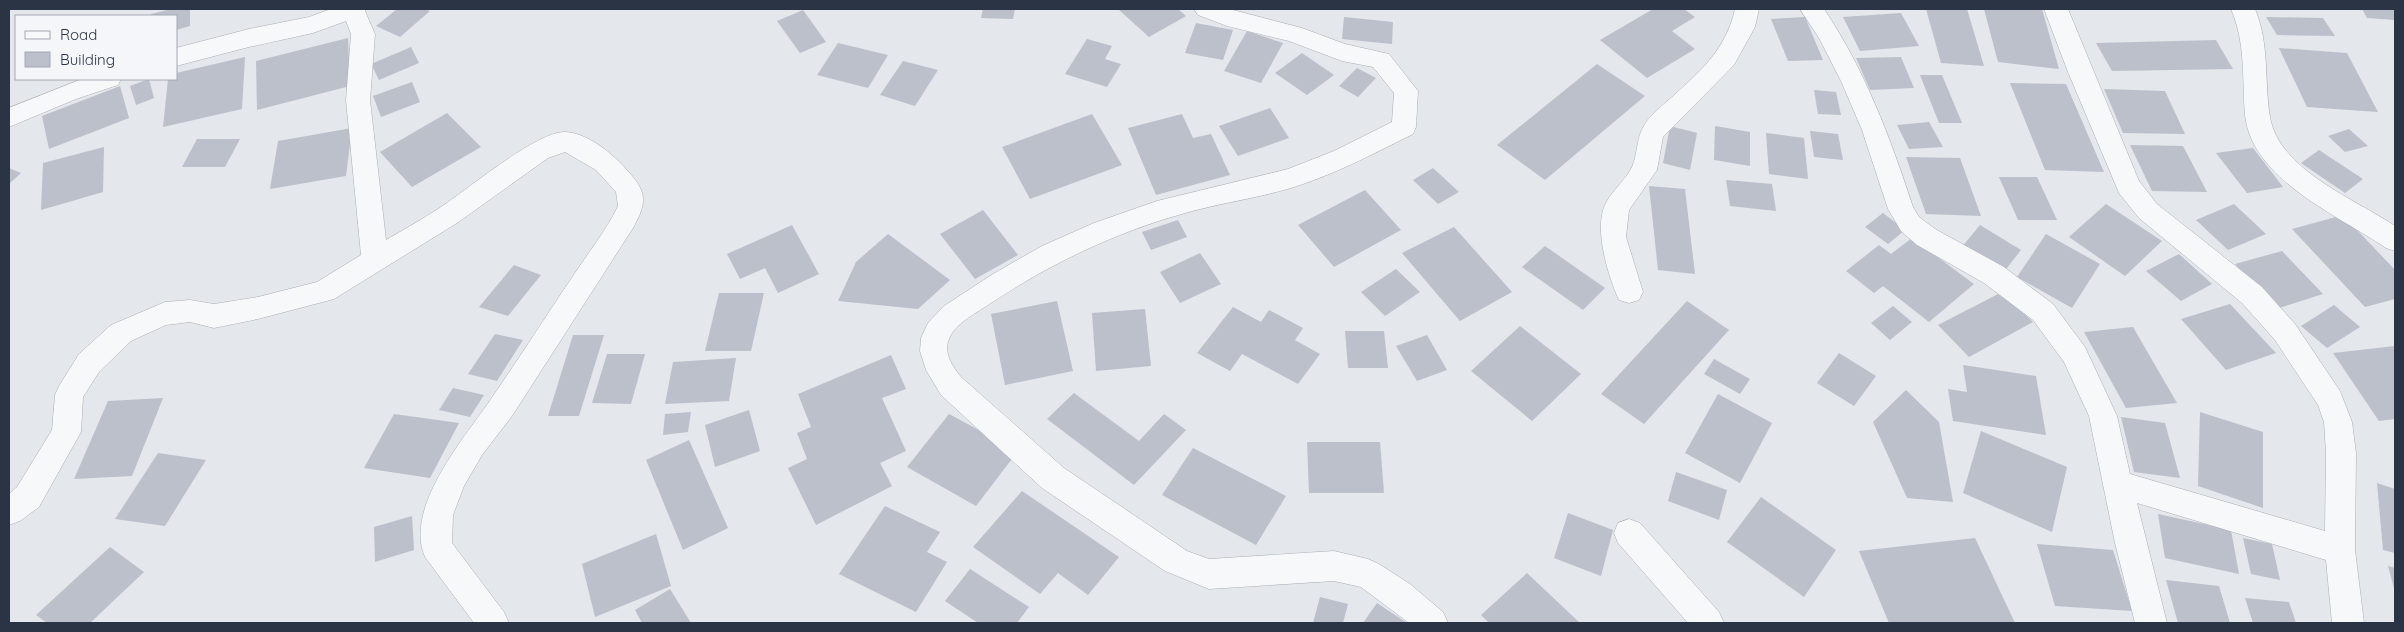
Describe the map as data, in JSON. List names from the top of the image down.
{
  "legend": ["Road", "Building"]
}
